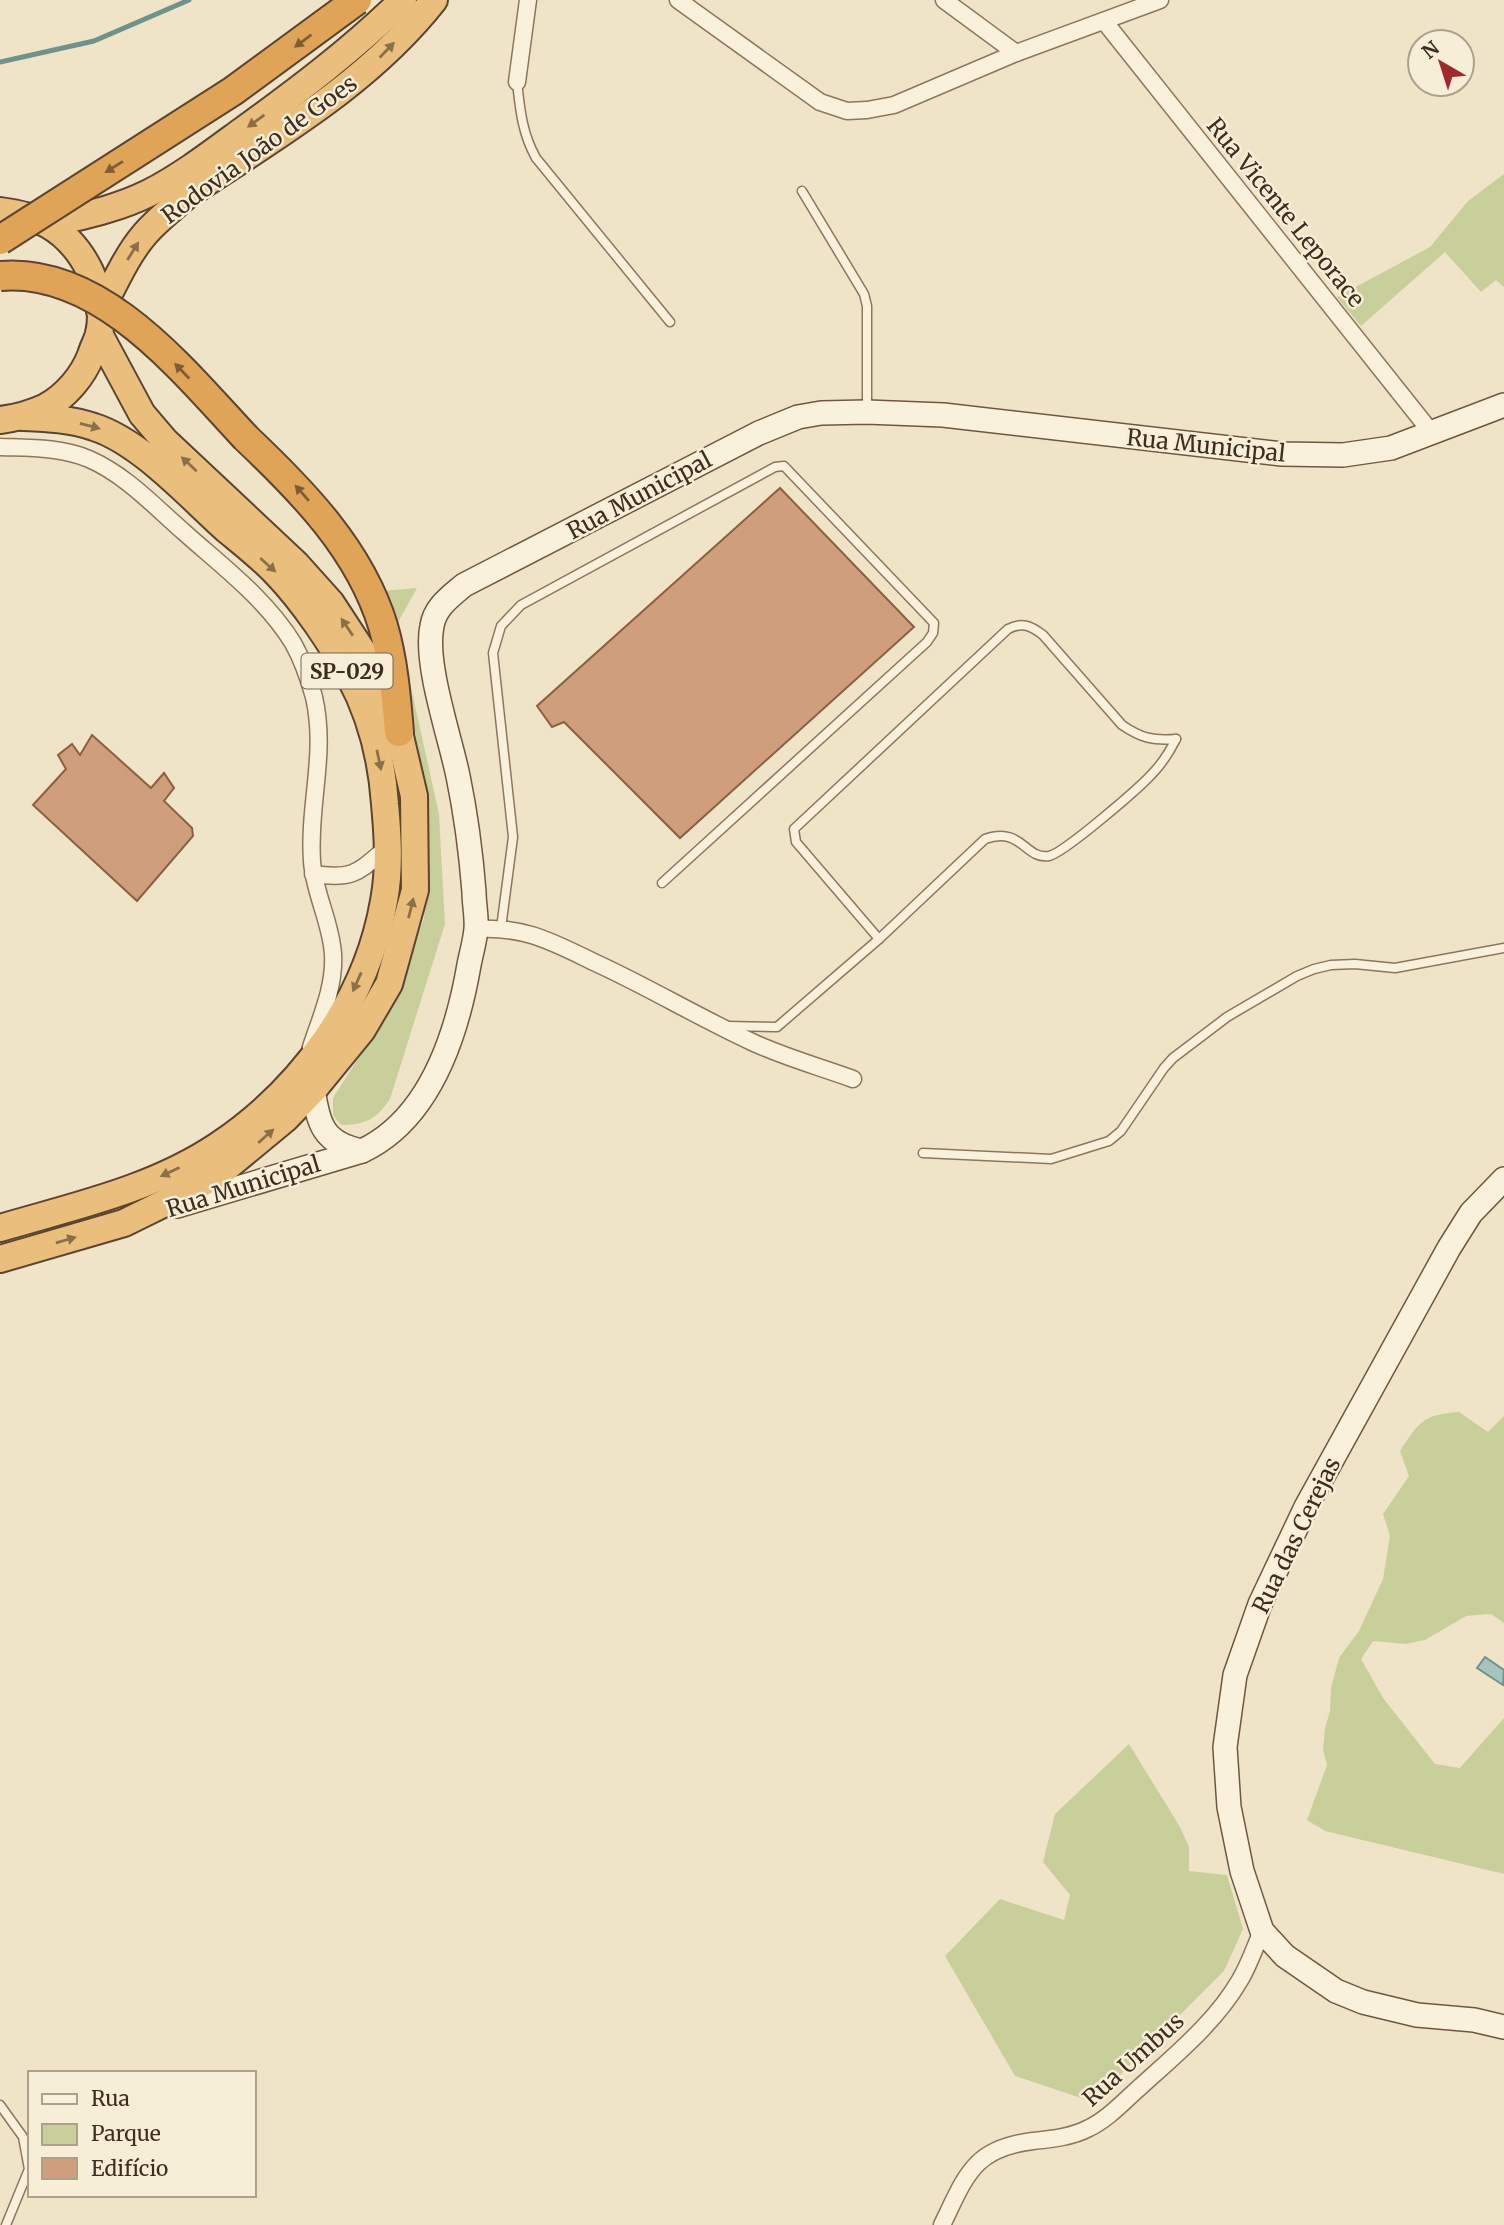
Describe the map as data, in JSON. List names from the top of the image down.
{
  "streets": {
    "highway": ["Rodovia João de Goes", "SP-029"],
    "main road": ["Rua Municipal", "Rua das Cerejas"],
    "street": ["Rua Vicente Leporace", "Rua Umbus"]
  },
  "crossings": [
    ["Rodovia João de Goes", "SP-029"],
    ["Rua Vicente Leporace", "Rua Municipal"],
    ["Rua Municipal", "SP-029"],
    ["Rua das Cerejas", "Rua Umbus"]
  ],
  "legend": ["Rua", "Parque", "Edifício"],
  "north": "top left"
}
